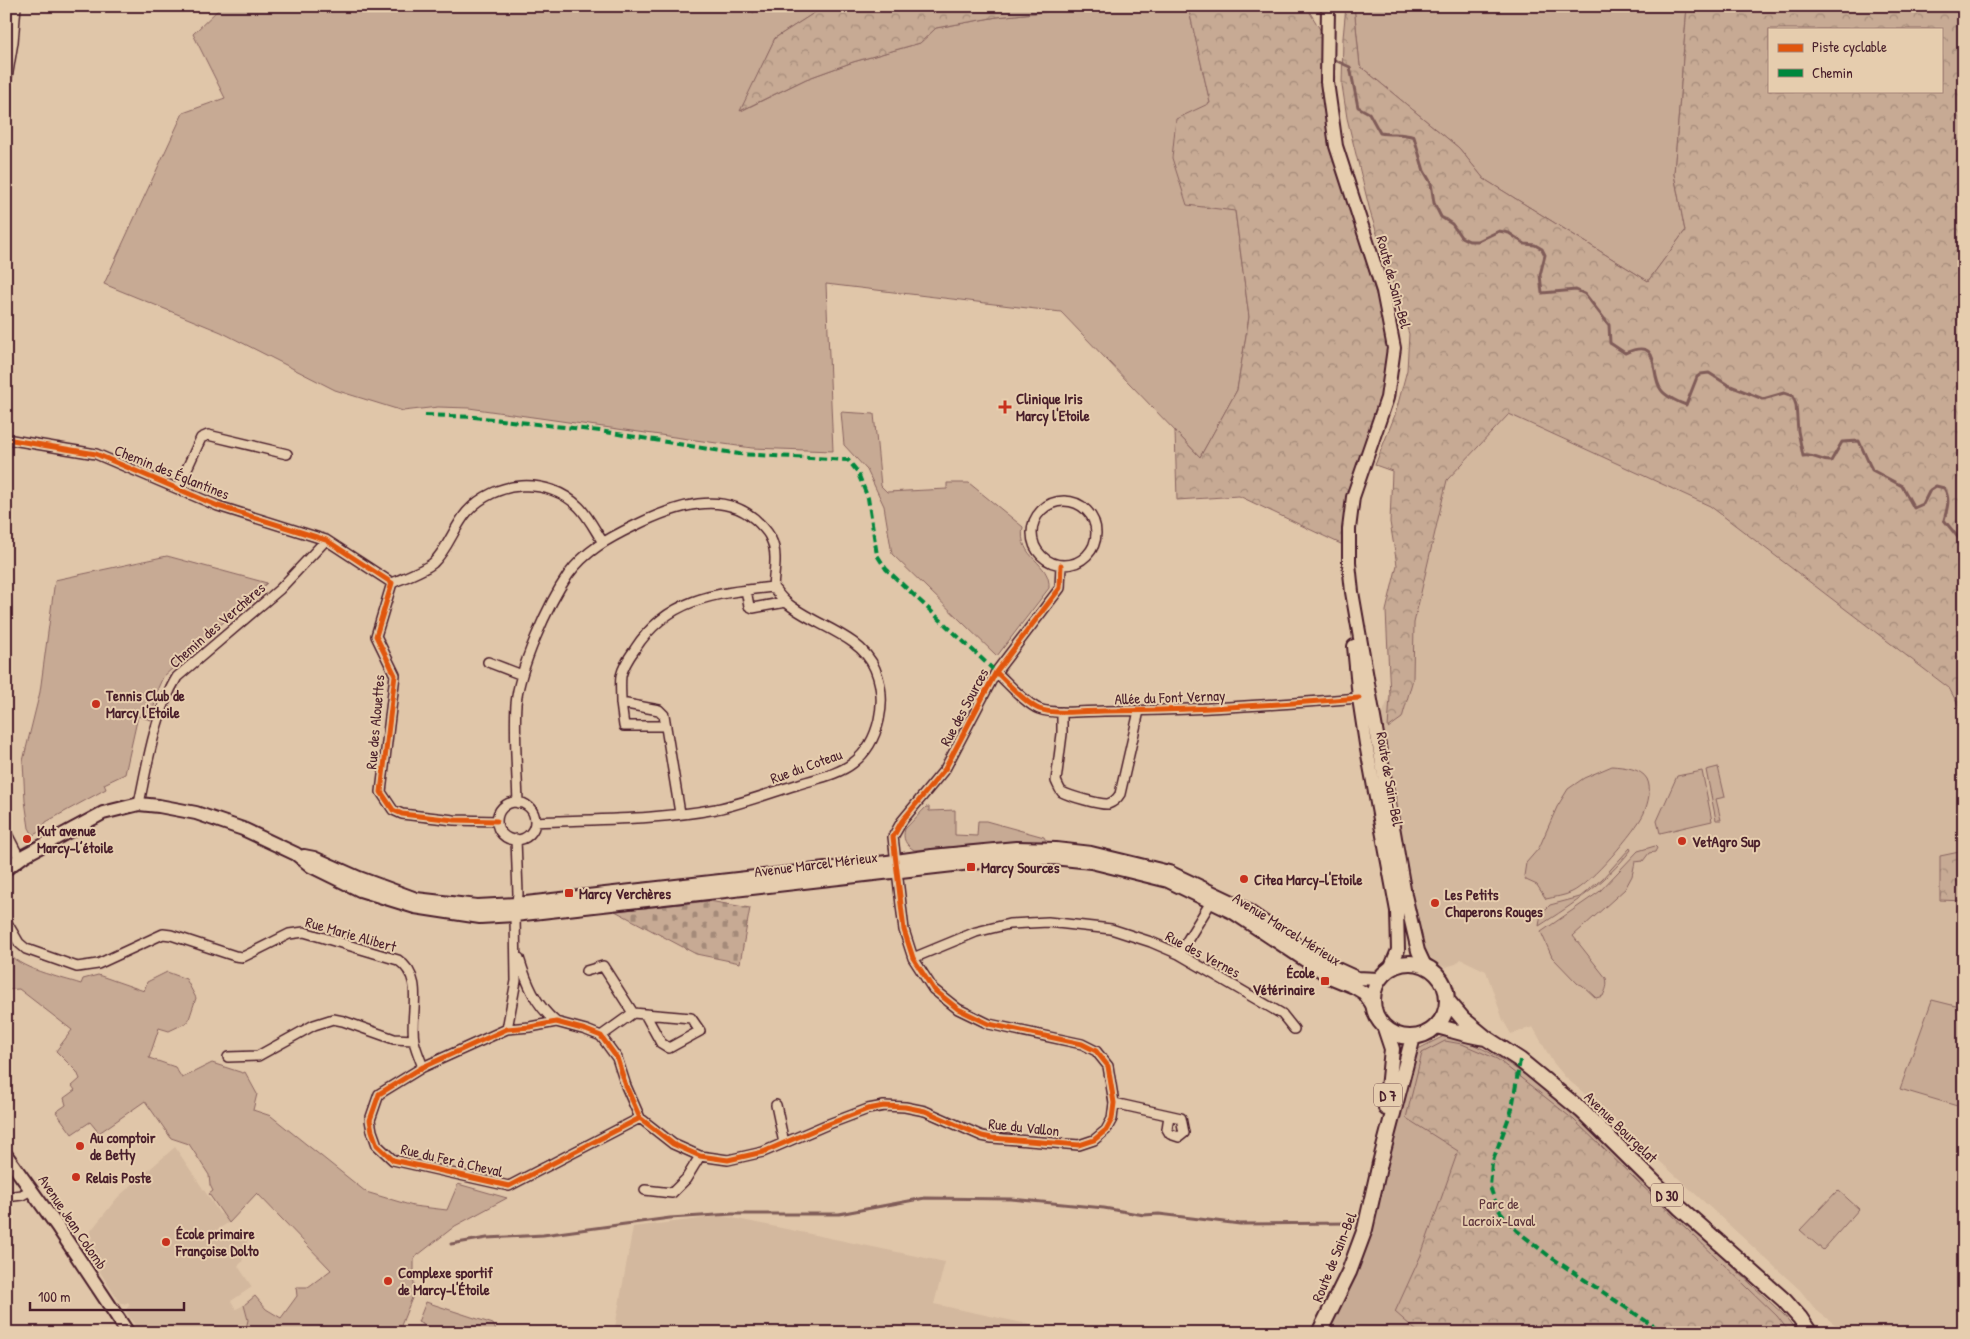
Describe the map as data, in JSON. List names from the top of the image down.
{
  "streets": {
    "main road": [
      "Route de Sain-Bel",
      "Avenue Marcel Mérieux",
      "D 7",
      "Avenue Bourgelat",
      "D 30",
      "Avenue Jean Colomb"
    ],
    "street": [
      "Chemin des Églantines",
      "Chemin des Verchères",
      "Allée du Font Vernay",
      "Rue des Sources",
      "Rue des Alouettes",
      "Rue du Coteau",
      "Rue Marie Alibert",
      "Rue des Vernes",
      "Rue du Vallon",
      "Rue du Fer à Cheval"
    ]
  },
  "crossings": [
    ["Route de Sain-Bel", "Allée du Font Vernay"],
    ["Route de Sain-Bel", "Avenue Marcel Mérieux"],
    ["Route de Sain-Bel", "Avenue Bourgelat"],
    ["Chemin des Églantines", "Chemin des Verchères"],
    ["Chemin des Verchères", "Avenue Marcel Mérieux"],
    ["Allée du Font Vernay", "Rue des Sources"],
    ["Rue des Sources", "Avenue Marcel Mérieux"],
    ["Rue des Sources", "Rue du Vallon"],
    ["Rue des Alouettes", "Rue du Coteau"],
    ["Avenue Marcel Mérieux", "Rue du Vallon"],
    ["Avenue Marcel Mérieux", "Avenue Bourgelat"],
    ["Rue Marie Alibert", "Rue du Fer à Cheval"],
    ["Rue des Vernes", "Rue du Vallon"],
    ["Rue du Vallon", "Rue du Fer à Cheval"]
  ],
  "parks": ["Parc de Lacroix-Laval"],
  "places": {
    "health": ["Clinique Iris Marcy l'Etoile"],
    "other": [
      "Tennis Club de Marcy l'Etoile",
      "Kut avenue Marcy-l’étoile",
      "VetAgro Sup",
      "Citea Marcy-l'Etoile",
      "Les Petits Chaperons Rouges",
      "Au comptoir de Betty",
      "Relais Poste",
      "École primaire Françoise Dolto",
      "Complexe sportif de Marcy-l'Étoile"
    ],
    "transit": ["Marcy Sources", "Marcy Verchères", "École Vétérinaire"]
  },
  "legend": ["Piste cyclable", "Chemin"],
  "scale_bar": "100 m"
}
